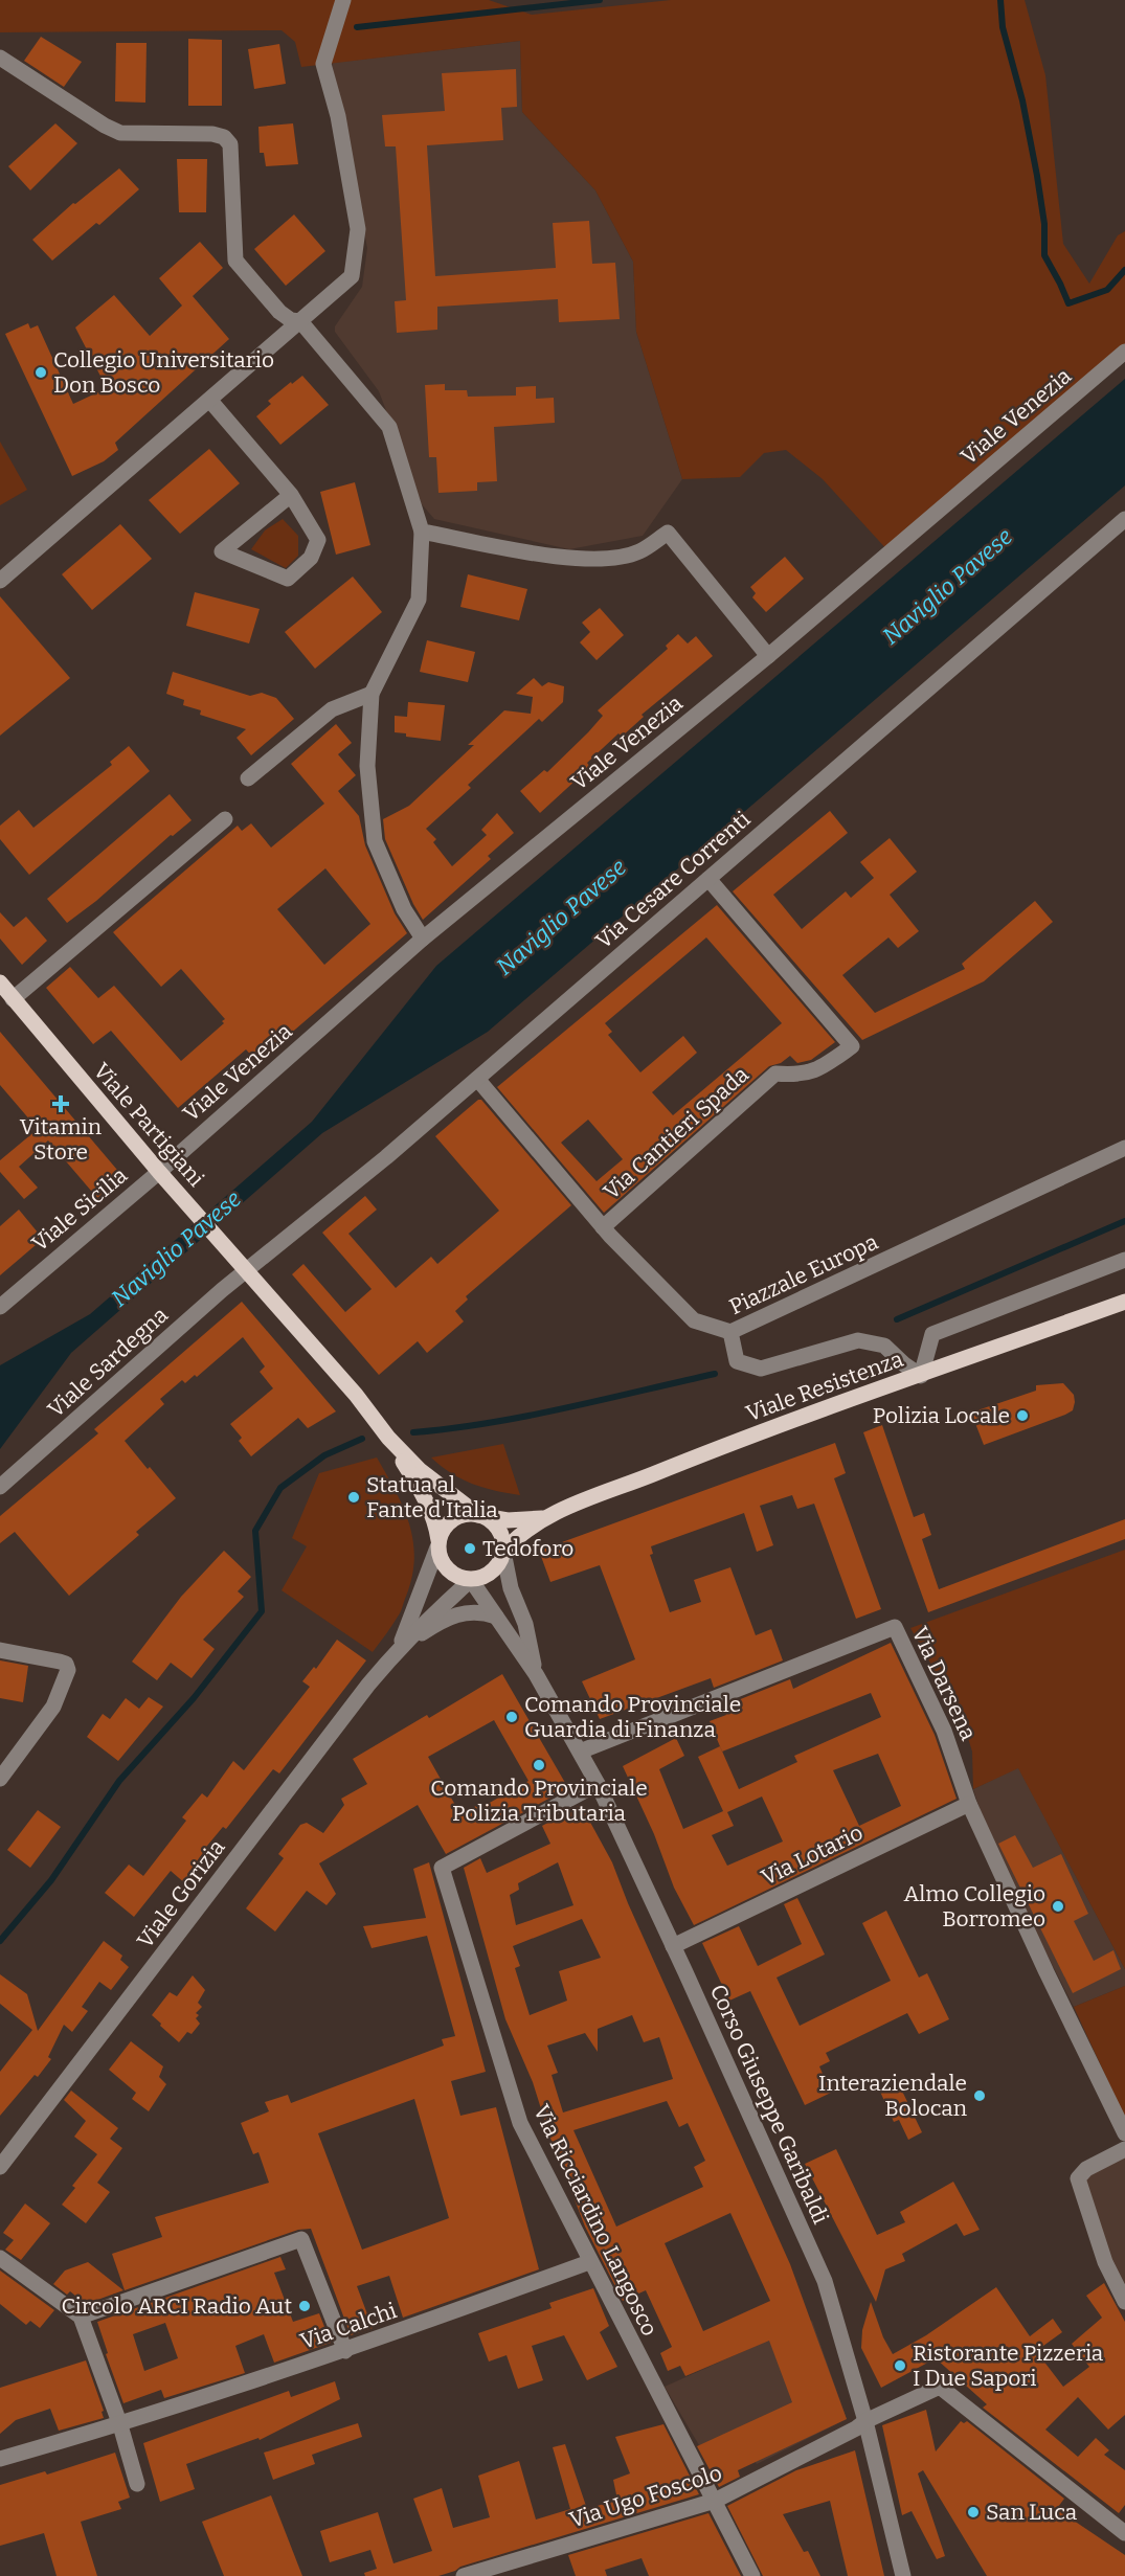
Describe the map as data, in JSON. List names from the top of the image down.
{
  "streets": {
    "main road": ["Viale Partigiani", "Viale Resistenza"],
    "street": [
      "Viale Venezia",
      "Via Cesare Correnti",
      "Via Cantieri Spada",
      "Viale Sicilia",
      "Piazzale Europa",
      "Viale Sardegna",
      "Via Darsena",
      "Via Lotario",
      "Viale Gorizia",
      "Corso Giuseppe Garibaldi",
      "Via Ricciardino Langosco",
      "Via Calchi",
      "Via Ugo Foscolo"
    ]
  },
  "crossings": [
    ["Viale Venezia", "Viale Partigiani"],
    ["Viale Venezia", "Viale Sicilia"],
    ["Via Cesare Correnti", "Viale Partigiani"],
    ["Via Cesare Correnti", "Via Cantieri Spada"],
    ["Via Cesare Correnti", "Viale Sardegna"],
    ["Viale Partigiani", "Viale Sicilia"],
    ["Viale Partigiani", "Viale Sardegna"],
    ["Viale Partigiani", "Viale Resistenza"],
    ["Viale Partigiani", "Viale Gorizia"],
    ["Viale Partigiani", "Corso Giuseppe Garibaldi"],
    ["Via Cantieri Spada", "Piazzale Europa"],
    ["Piazzale Europa", "Viale Resistenza"],
    ["Viale Resistenza", "Viale Gorizia"],
    ["Viale Resistenza", "Corso Giuseppe Garibaldi"],
    ["Via Darsena", "Via Lotario"],
    ["Via Darsena", "Corso Giuseppe Garibaldi"],
    ["Via Lotario", "Corso Giuseppe Garibaldi"],
    ["Viale Gorizia", "Corso Giuseppe Garibaldi"],
    ["Corso Giuseppe Garibaldi", "Via Ricciardino Langosco"],
    ["Corso Giuseppe Garibaldi", "Via Ugo Foscolo"],
    ["Via Ricciardino Langosco", "Via Calchi"],
    ["Via Ricciardino Langosco", "Via Ugo Foscolo"]
  ],
  "water": ["Naviglio Pavese"],
  "places": {
    "other": [
      "Collegio Universitario Don Bosco",
      "Polizia Locale",
      "Statua al Fante d'Italia",
      "Tedoforo",
      "Comando Provinciale Guardia di Finanza",
      "Comando Provinciale Polizia Tributaria",
      "Almo Collegio Borromeo",
      "Interaziendale Bolocan",
      "Circolo ARCI Radio Aut",
      "Ristorante Pizzeria I Due Sapori",
      "San Luca"
    ],
    "health": ["Vitamin Store"]
  }
}
